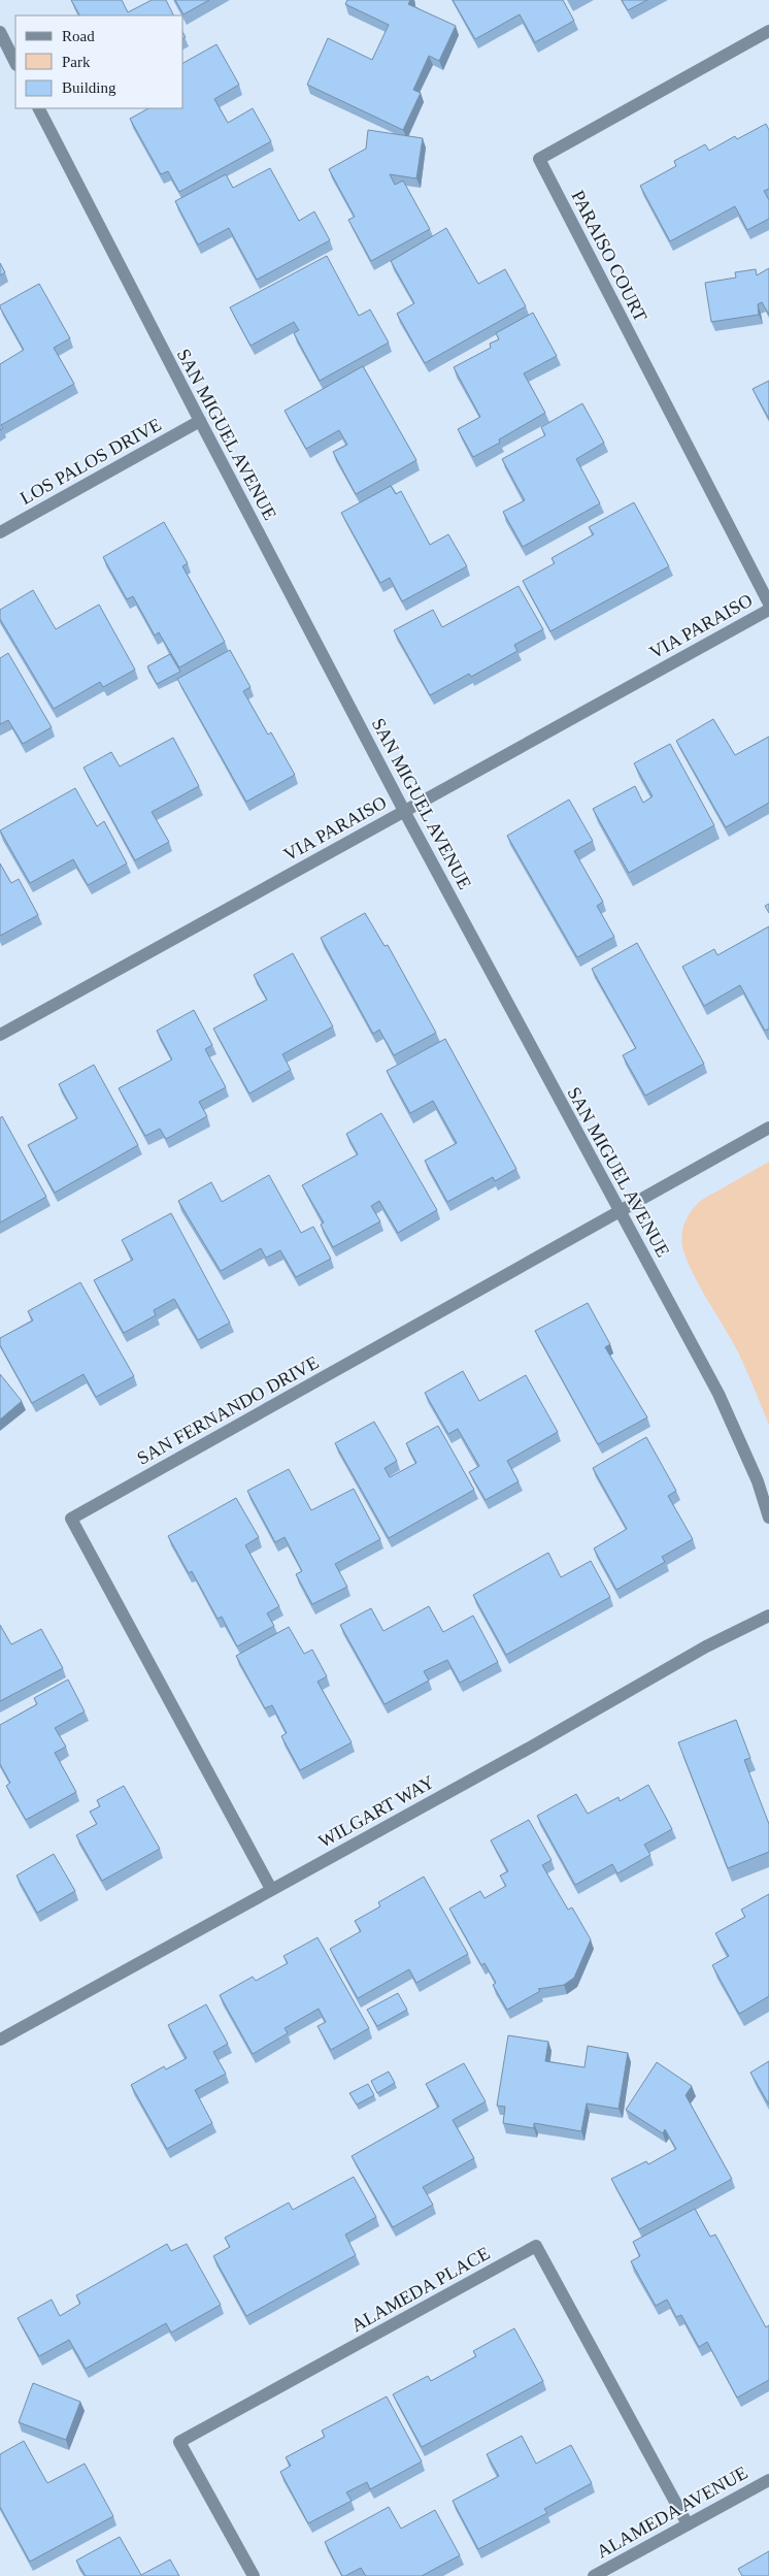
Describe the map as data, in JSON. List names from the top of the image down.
{
  "streets": {
    "street": [
      "PARAISO COURT",
      "SAN MIGUEL AVENUE",
      "LOS PALOS DRIVE",
      "VIA PARAISO",
      "SAN FERNANDO DRIVE",
      "WILGART WAY",
      "ALAMEDA PLACE",
      "ALAMEDA AVENUE"
    ]
  },
  "crossings": [
    ["SAN MIGUEL AVENUE", "LOS PALOS DRIVE"],
    ["SAN MIGUEL AVENUE", "VIA PARAISO"],
    ["SAN MIGUEL AVENUE", "SAN FERNANDO DRIVE"],
    ["SAN FERNANDO DRIVE", "WILGART WAY"],
    ["ALAMEDA PLACE", "ALAMEDA AVENUE"]
  ],
  "legend": ["Road", "Park", "Building"]
}
